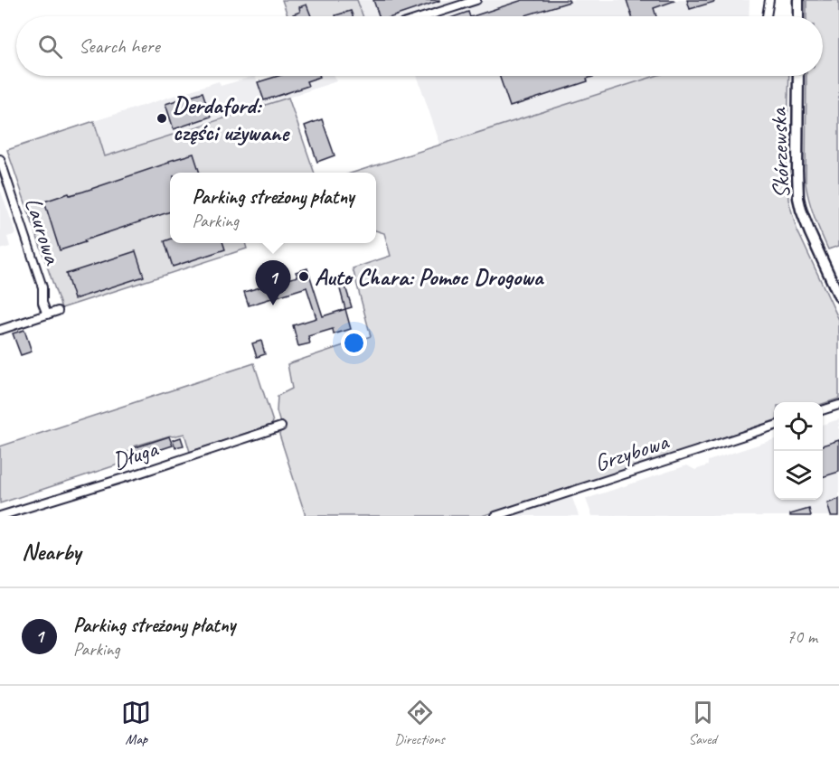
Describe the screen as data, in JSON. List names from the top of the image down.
{
  "streets": {
    "street": [
      "Skórzewska",
      "Laurowa",
      "Grzybowa",
      "Długa"
    ]
  },
  "places": ["Derdaford: części używane", "Auto Chara: Pomoc Drogowa"],
  "page": {
    "search": "Search here",
    "popup": ["Parking streżony płatny", "Parking"],
    "pins": "1",
    "heading": "Nearby",
    "list": [
      {
        "mark": "1",
        "name": "Parking streżony płatny",
        "note": "Parking",
        "value": "70 m"
      }
    ],
    "nav": ["Map", "Directions", "Saved"]
  }
}
